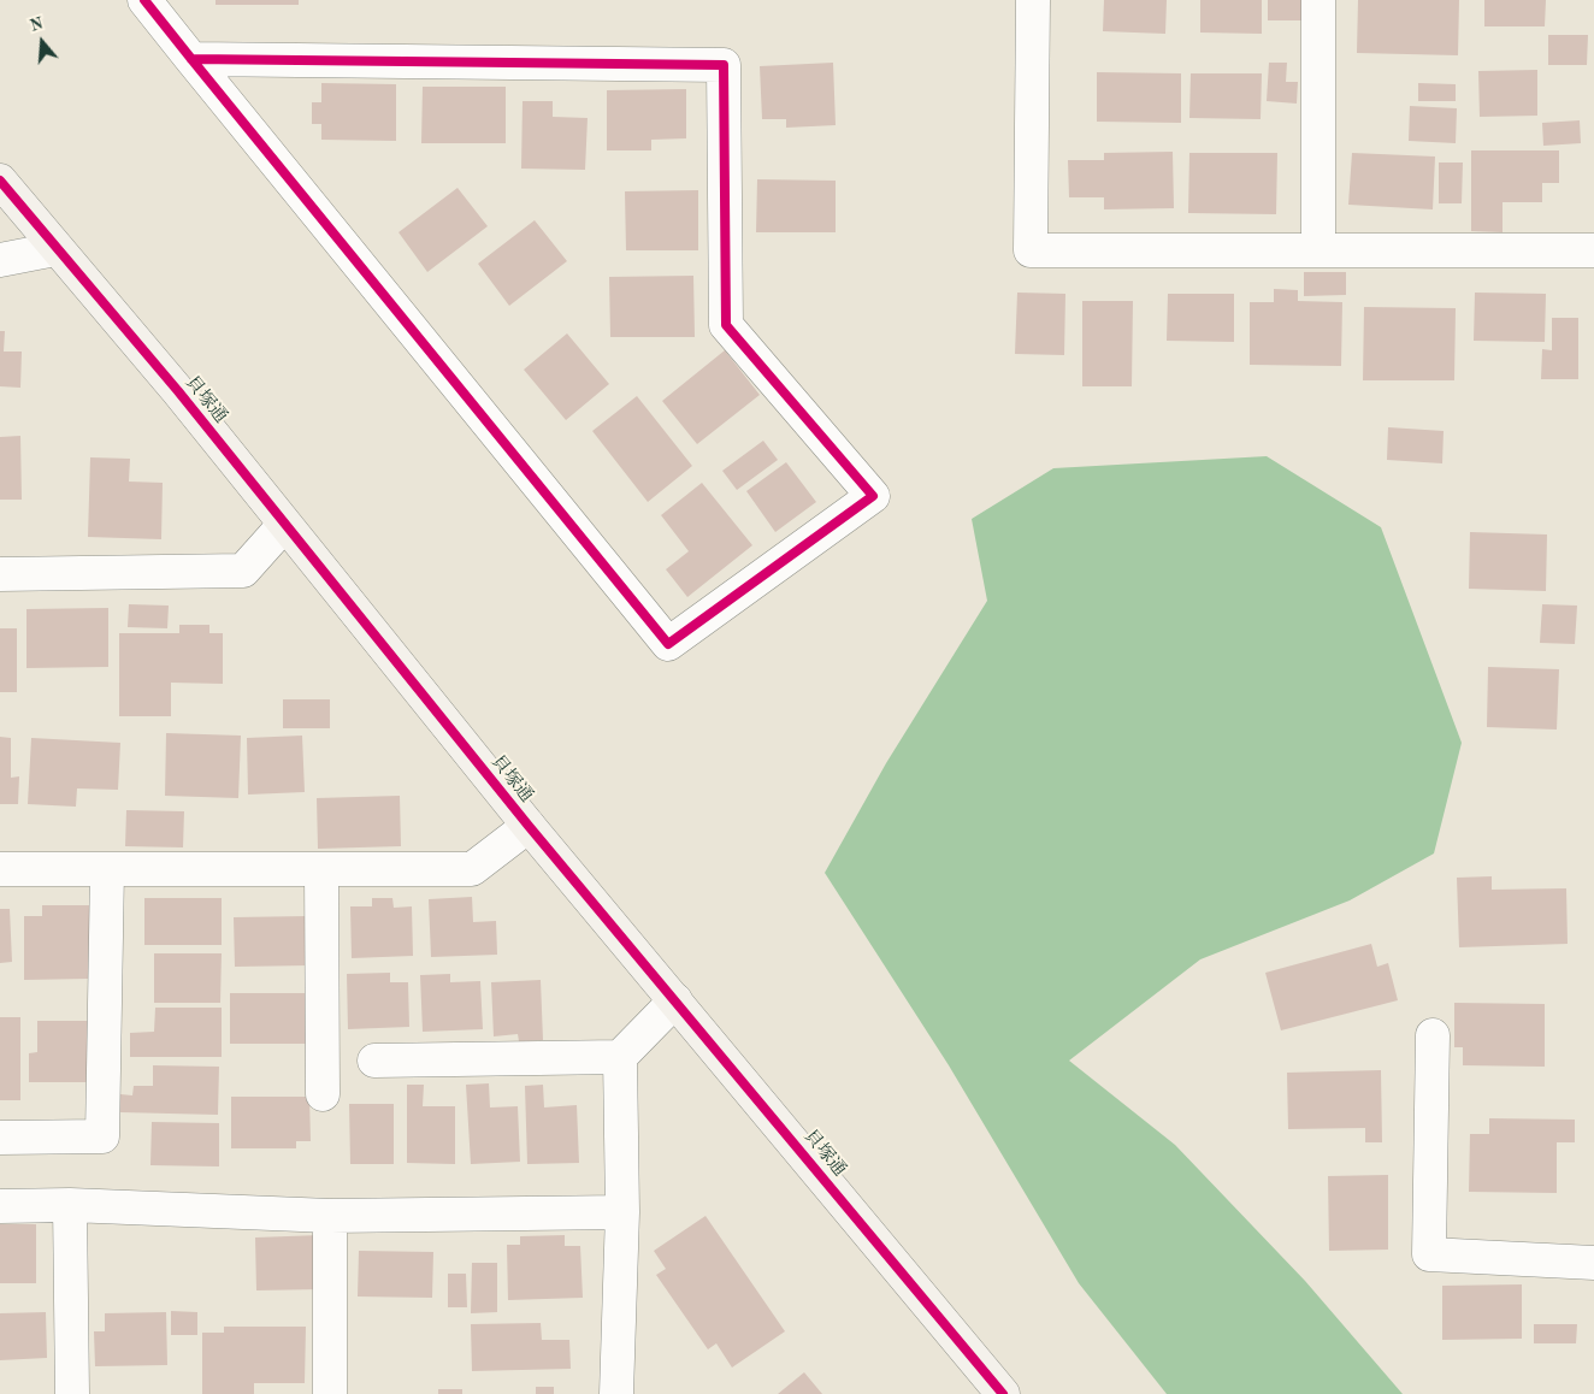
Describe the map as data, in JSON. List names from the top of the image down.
{
  "streets": {
    "street": ["貝塚通"]
  },
  "north": "top"
}
